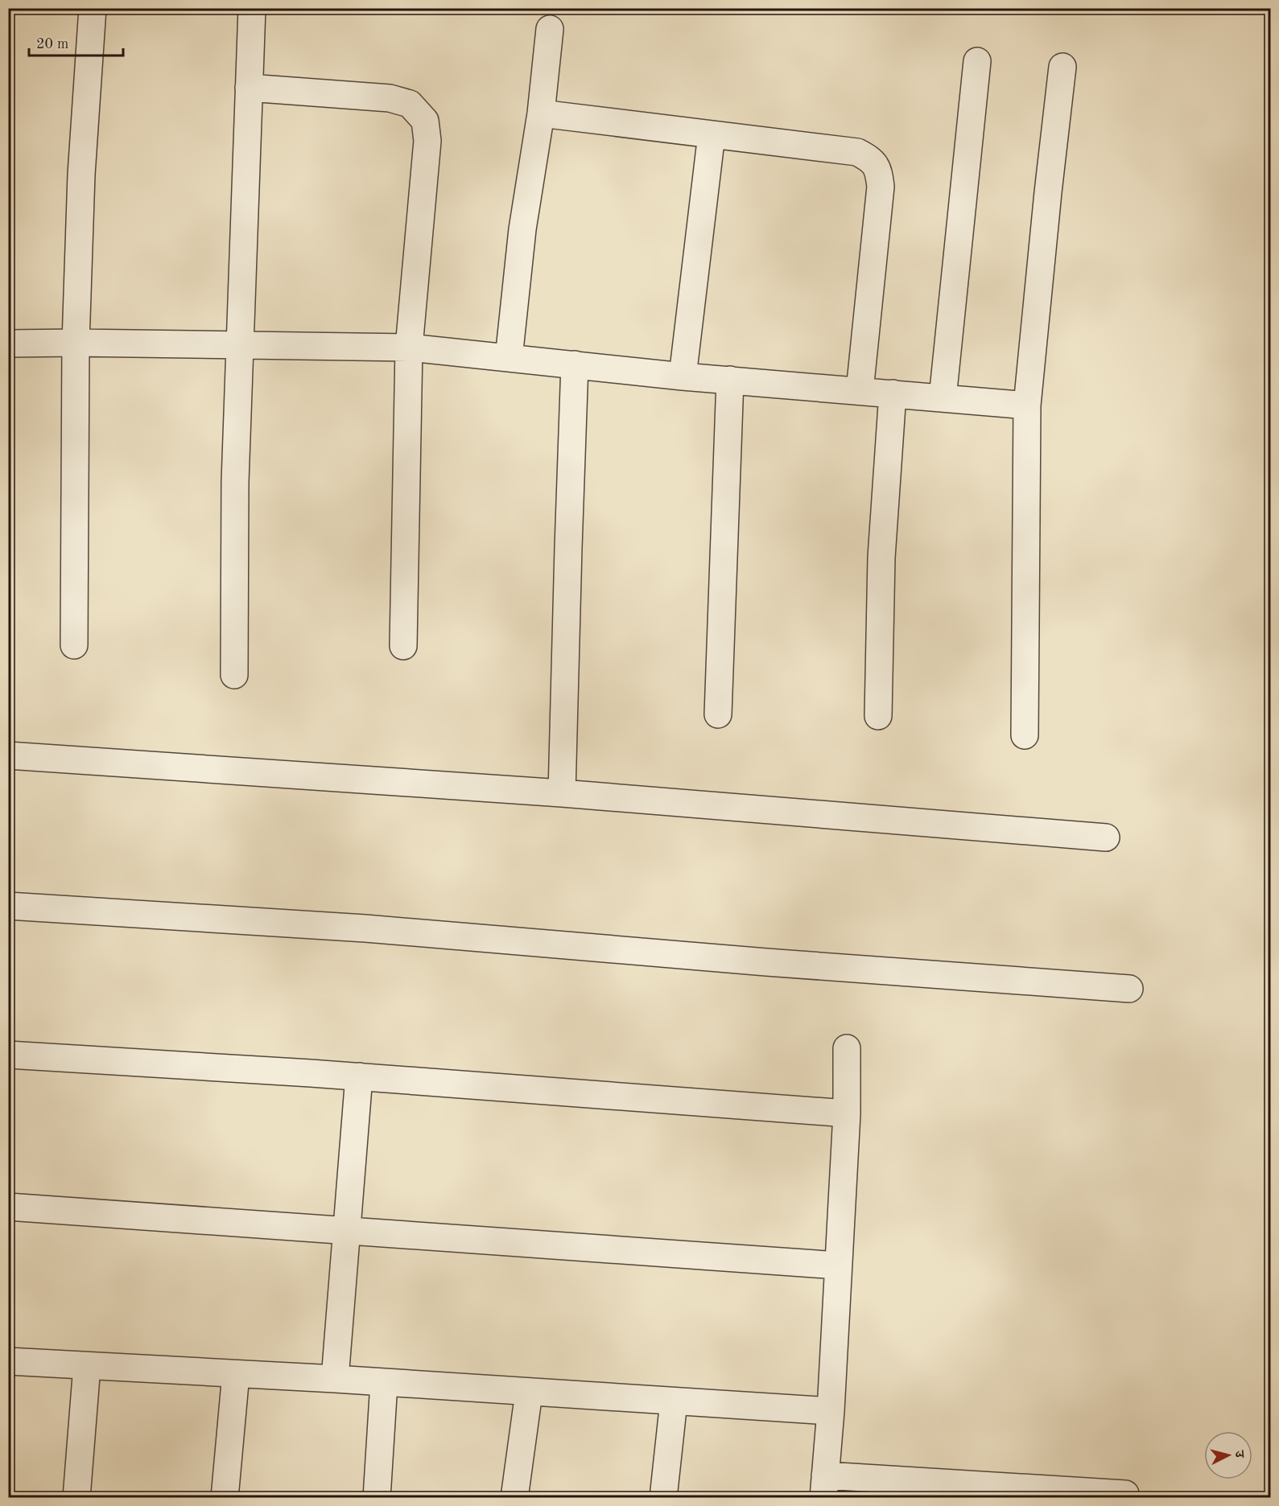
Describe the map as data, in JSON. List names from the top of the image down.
{
  "scale_bar": "20 m",
  "north": "right"
}
